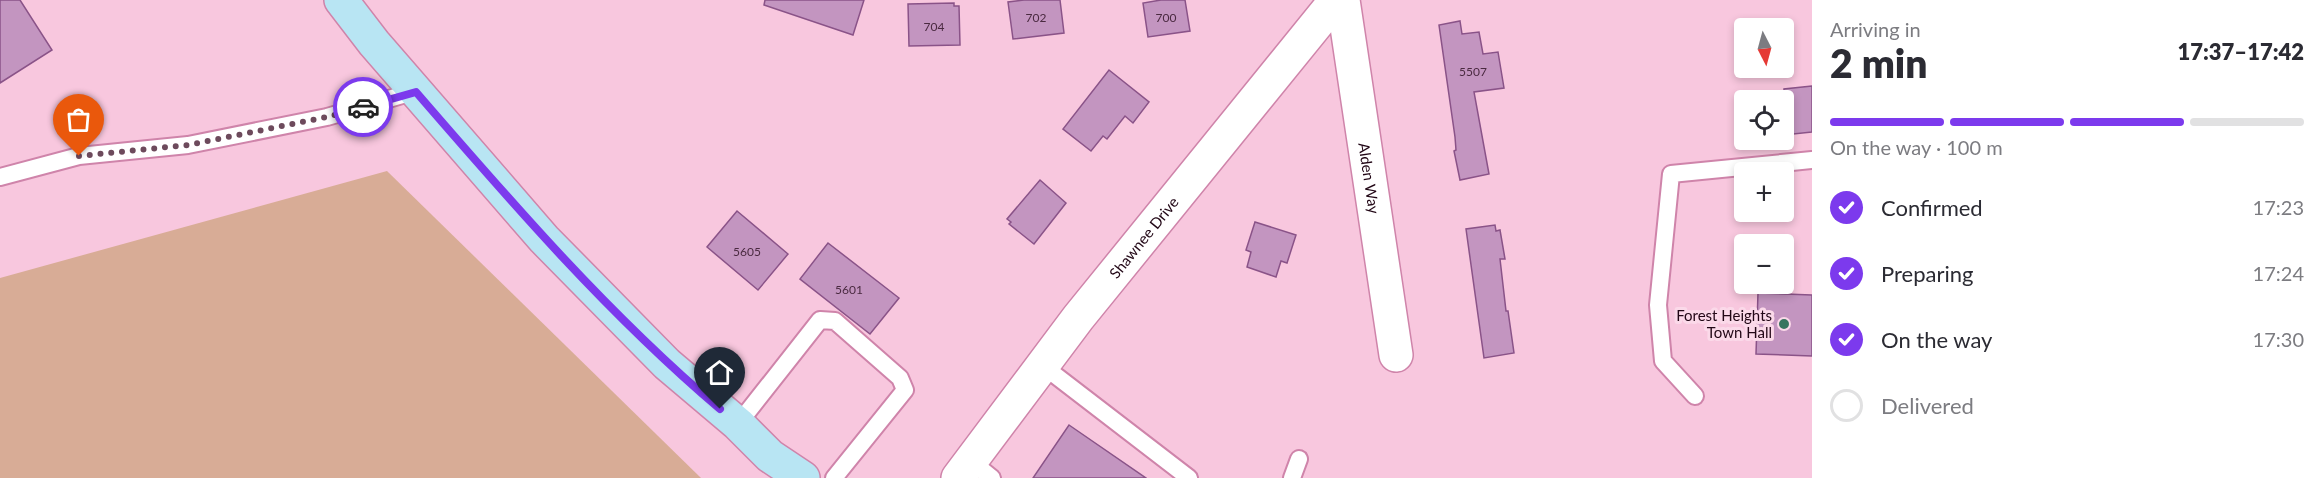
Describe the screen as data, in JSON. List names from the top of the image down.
{
  "streets": {
    "street": ["Alden Way", "Shawnee Drive"]
  },
  "places": ["Forest Heights Town Hall"],
  "house_numbers": [
    "702",
    "700",
    "704",
    "5507",
    "5605",
    "5601"
  ],
  "north": "bottom",
  "page": {
    "heading": ["2 min", "Arriving in", "17:37–17:42"],
    "map_buttons": ["+", "−"],
    "bar": "On the way · 100 m",
    "list": [
      ["Confirmed", "17:23"],
      ["Preparing", "17:24"],
      ["On the way", "17:30"],
      "Delivered"
    ]
  }
}
